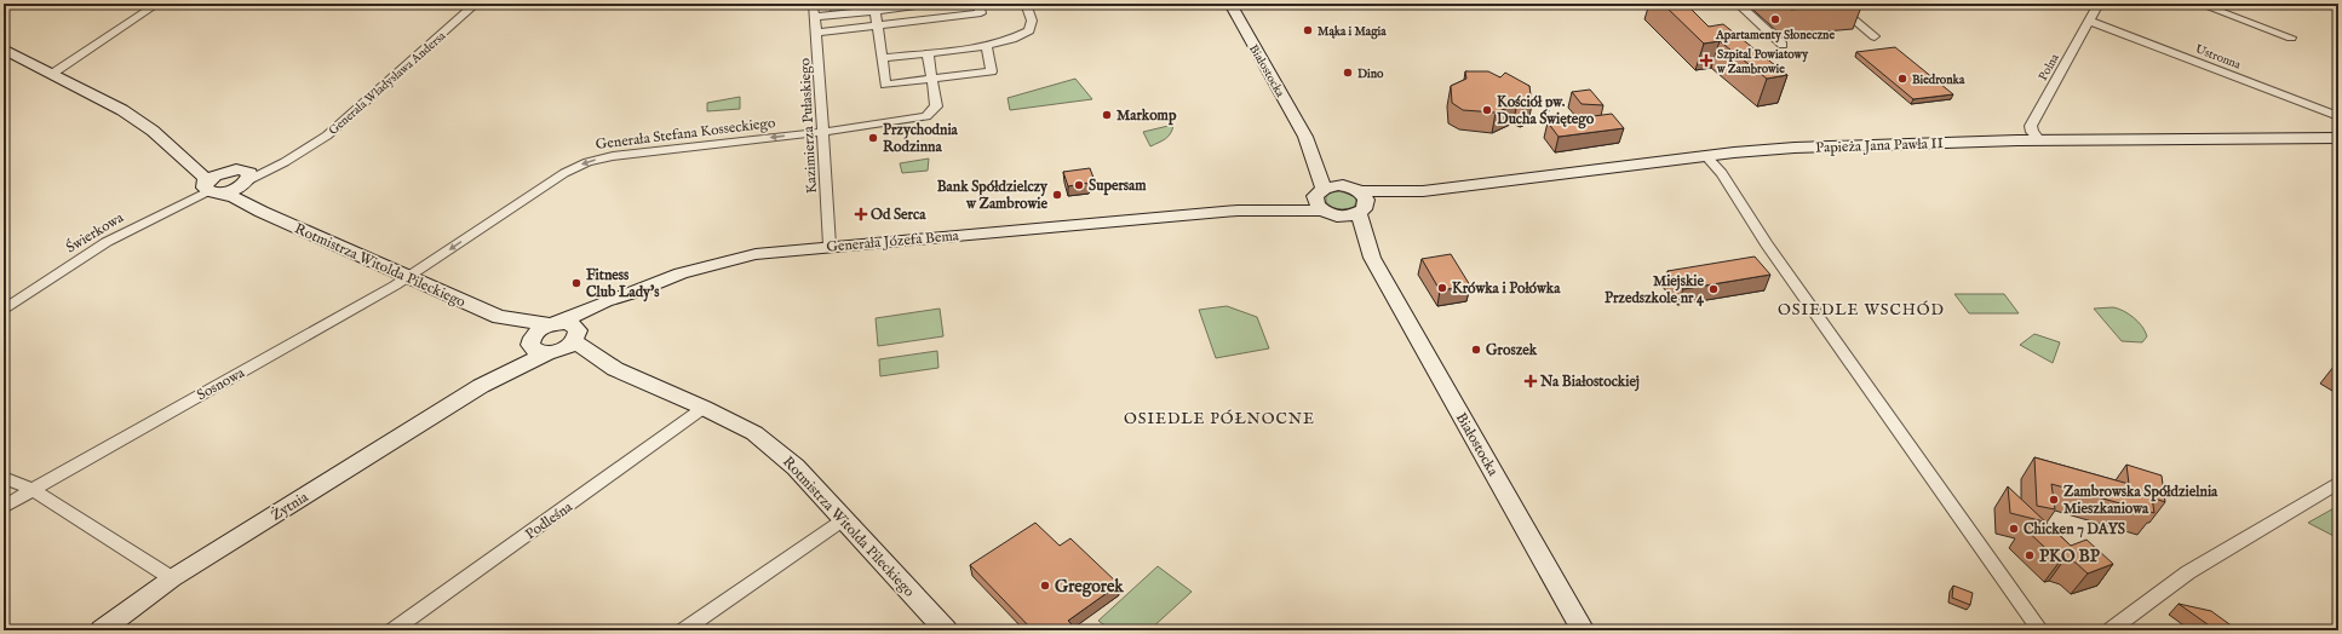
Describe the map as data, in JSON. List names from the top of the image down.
{
  "streets": {
    "street": [
      "Ustronna",
      "Polna",
      "Białostocka",
      "Generała Władysława Andersa",
      "Kazimierza Pułaskiego",
      "Generała Stefana Kosseckiego",
      "Papieża Jana Pawła II",
      "Świerkowa",
      "Generała Józefa Bema",
      "Rotmistrza Witolda Pileckiego",
      "Sosnowa",
      "Żytnia",
      "Podleśna"
    ]
  },
  "crossings": [
    ["Ustronna", "Polna"],
    ["Polna", "Papieża Jana Pawła II"],
    ["Białostocka", "Papieża Jana Pawła II"],
    ["Białostocka", "Generała Józefa Bema"],
    ["Kazimierza Pułaskiego", "Generała Stefana Kosseckiego"],
    ["Kazimierza Pułaskiego", "Generała Józefa Bema"],
    ["Generała Stefana Kosseckiego", "Rotmistrza Witolda Pileckiego"],
    ["Generała Stefana Kosseckiego", "Sosnowa"],
    ["Świerkowa", "Rotmistrza Witolda Pileckiego"],
    ["Generała Józefa Bema", "Rotmistrza Witolda Pileckiego"],
    ["Generała Józefa Bema", "Żytnia"],
    ["Rotmistrza Witolda Pileckiego", "Sosnowa"],
    ["Rotmistrza Witolda Pileckiego", "Żytnia"],
    ["Rotmistrza Witolda Pileckiego", "Podleśna"]
  ],
  "one_way": ["Generała Stefana Kosseckiego"],
  "districts": ["OSIEDLE WSCHÓD", "OSIEDLE PÓŁNOCNE"],
  "places": {
    "other": [
      "Apartamenty Słoneczne",
      "Mąka i Magia",
      "Dino",
      "Biedronka",
      "Kościół pw. Ducha Świętego",
      "Markomp",
      "Przychodnia Rodzinna",
      "Supersam",
      "Bank Spółdzielczy w Zambrowie",
      "Fitness Club Lady's",
      "Krówka i Połówka",
      "Miejskie Przedszkole nr 4",
      "Groszek",
      "Zambrowska Spółdzielnia Mieszkaniowa",
      "Chicken 7 DAYS",
      "PKO BP",
      "Gregorek"
    ],
    "health": ["Szpital Powiatowy w Zambrowie", "Od Serca", "Na Białostockiej"]
  }
}
